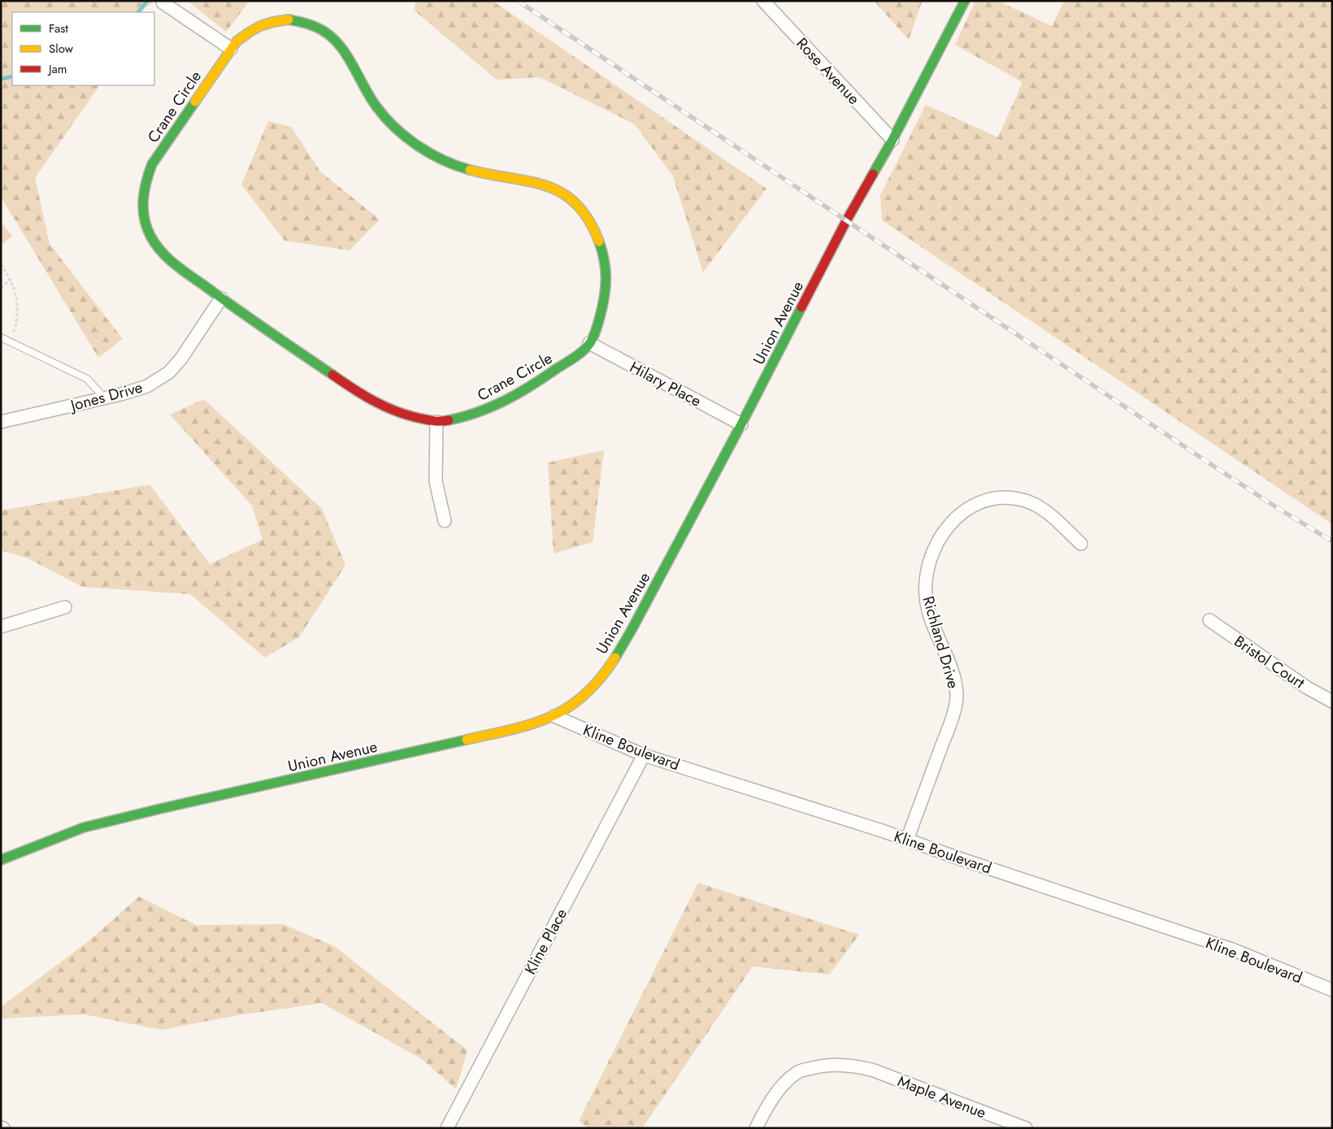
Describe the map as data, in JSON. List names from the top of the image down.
{
  "streets": {
    "main road": ["Crane Circle", "Union Avenue"],
    "street": [
      "Rose Avenue",
      "Hilary Place",
      "Jones Drive",
      "Richland Drive",
      "Bristol Court",
      "Kline Boulevard",
      "Kline Place",
      "Maple Avenue"
    ]
  },
  "crossings": [
    ["Rose Avenue", "Union Avenue"],
    ["Crane Circle", "Hilary Place"],
    ["Crane Circle", "Jones Drive"],
    ["Union Avenue", "Hilary Place"],
    ["Union Avenue", "Kline Boulevard"],
    ["Richland Drive", "Kline Boulevard"],
    ["Kline Boulevard", "Kline Place"]
  ],
  "legend": ["Fast", "Slow", "Jam"]
}
